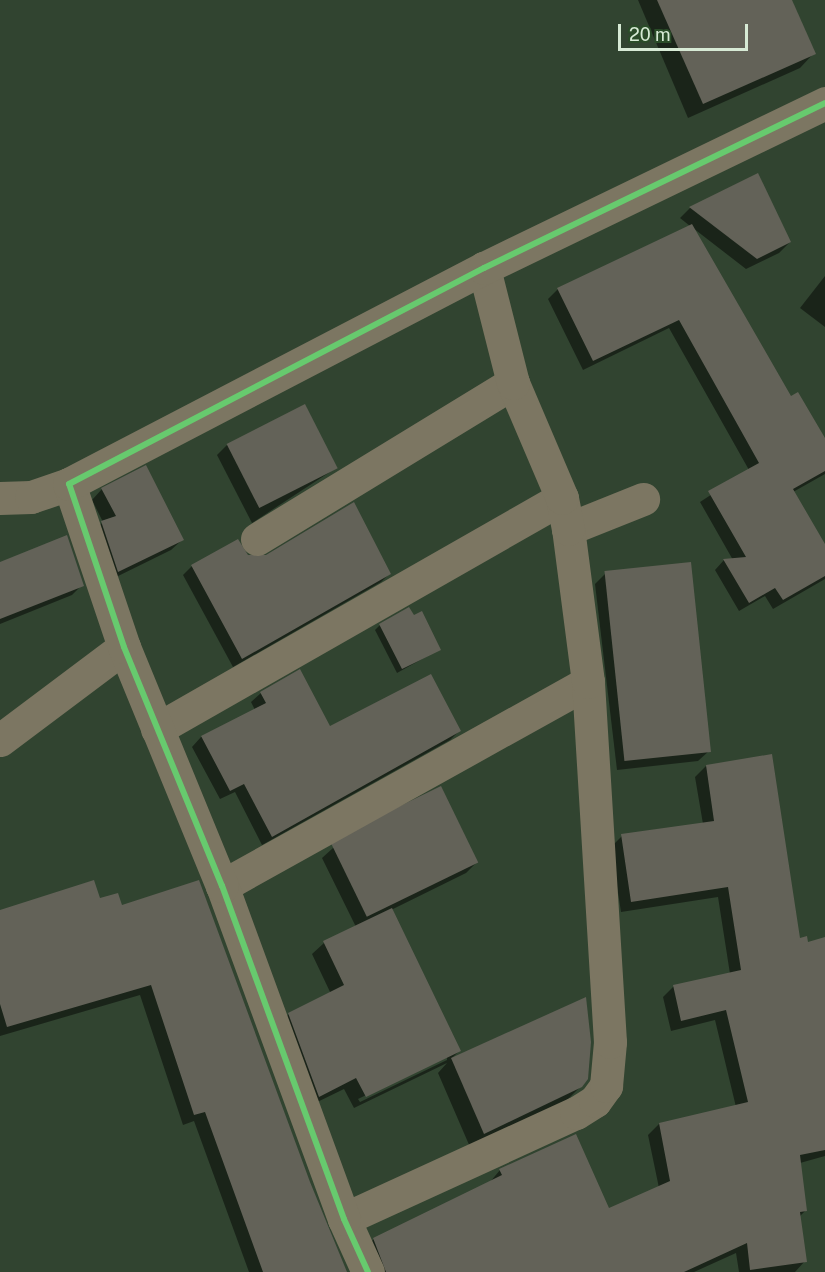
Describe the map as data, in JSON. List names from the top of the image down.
{
  "scale_bar": "20 m"
}
